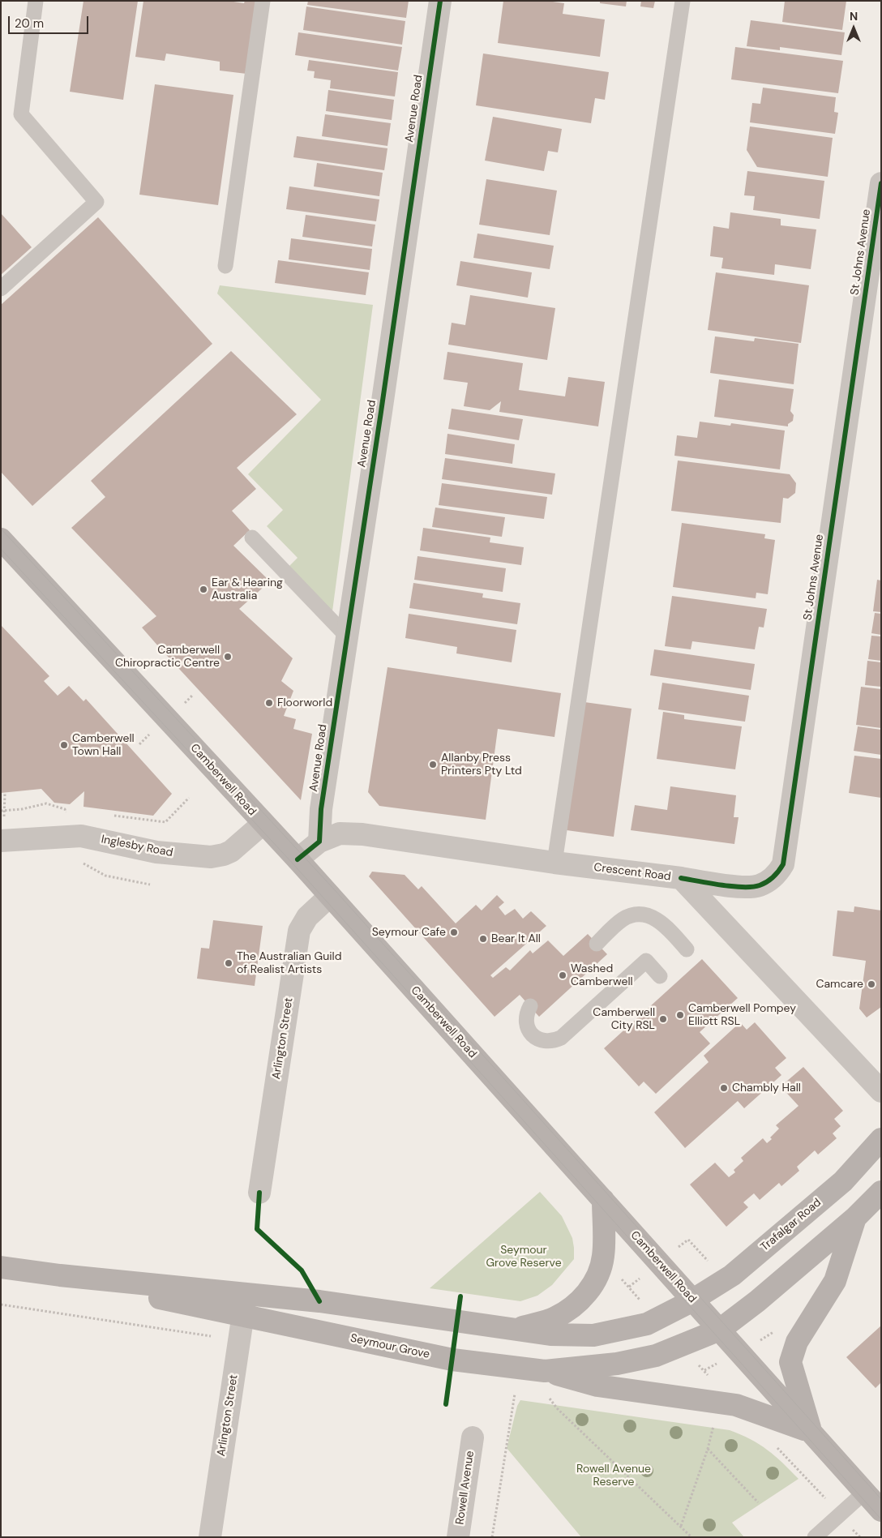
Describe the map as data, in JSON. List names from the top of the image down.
{
  "streets": {
    "main road": ["Camberwell Road", "Trafalgar Road", "Seymour Grove"],
    "street": [
      "Avenue Road",
      "St Johns Avenue",
      "Inglesby Road",
      "Crescent Road",
      "Arlington Street",
      "Rowell Avenue"
    ]
  },
  "crossings": [
    ["Avenue Road", "Crescent Road"],
    ["St Johns Avenue", "Crescent Road"],
    ["Camberwell Road", "Inglesby Road"],
    ["Camberwell Road", "Arlington Street"],
    ["Camberwell Road", "Trafalgar Road"],
    ["Camberwell Road", "Seymour Grove"],
    ["Arlington Street", "Seymour Grove"],
    ["Trafalgar Road", "Seymour Grove"]
  ],
  "parks": ["Seymour Grove Reserve", "Rowell Avenue Reserve"],
  "places": [
    "Ear & Hearing Australia",
    "Camberwell Chiropractic Centre",
    "Floorworld",
    "Camberwell Town Hall",
    "Allanby Press Printers Pty Ltd",
    "Seymour Cafe",
    "Bear It All",
    "The Australian Guild of Realist Artists",
    "Washed Camberwell",
    "Camcare",
    "Camberwell Pompey Elliott RSL",
    "Camberwell City RSL",
    "Chambly Hall"
  ],
  "scale_bar": "20 m",
  "north": "top"
}
